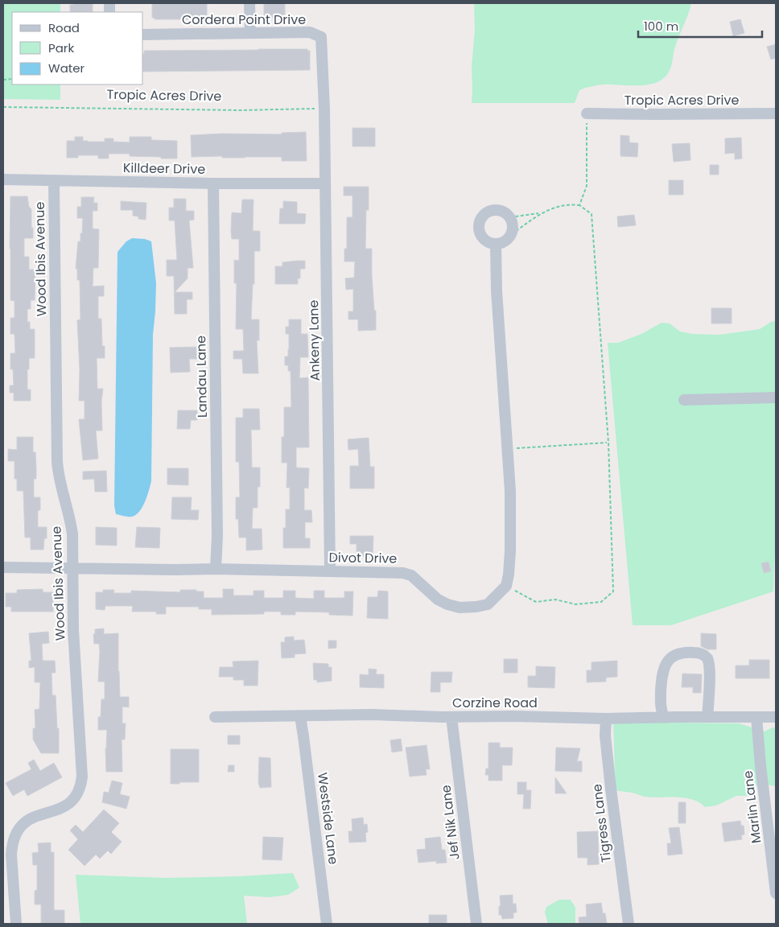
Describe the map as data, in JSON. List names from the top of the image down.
{
  "streets": {
    "street": [
      "Cordera Point Drive",
      "Tropic Acres Drive",
      "Killdeer Drive",
      "Wood Ibis Avenue",
      "Ankeny Lane",
      "Landau Lane",
      "Divot Drive",
      "Corzine Road",
      "Marlin Lane",
      "Westside Lane",
      "Jef Nik Lane",
      "Tigress Lane"
    ]
  },
  "crossings": [
    ["Cordera Point Drive", "Tropic Acres Drive"],
    ["Cordera Point Drive", "Ankeny Lane"],
    ["Tropic Acres Drive", "Ankeny Lane"],
    ["Killdeer Drive", "Wood Ibis Avenue"],
    ["Killdeer Drive", "Ankeny Lane"],
    ["Killdeer Drive", "Landau Lane"],
    ["Wood Ibis Avenue", "Divot Drive"],
    ["Ankeny Lane", "Divot Drive"],
    ["Landau Lane", "Divot Drive"],
    ["Corzine Road", "Marlin Lane"],
    ["Corzine Road", "Westside Lane"],
    ["Corzine Road", "Jef Nik Lane"],
    ["Corzine Road", "Tigress Lane"]
  ],
  "legend": ["Road", "Park", "Water"],
  "scale_bar": "100 m"
}
